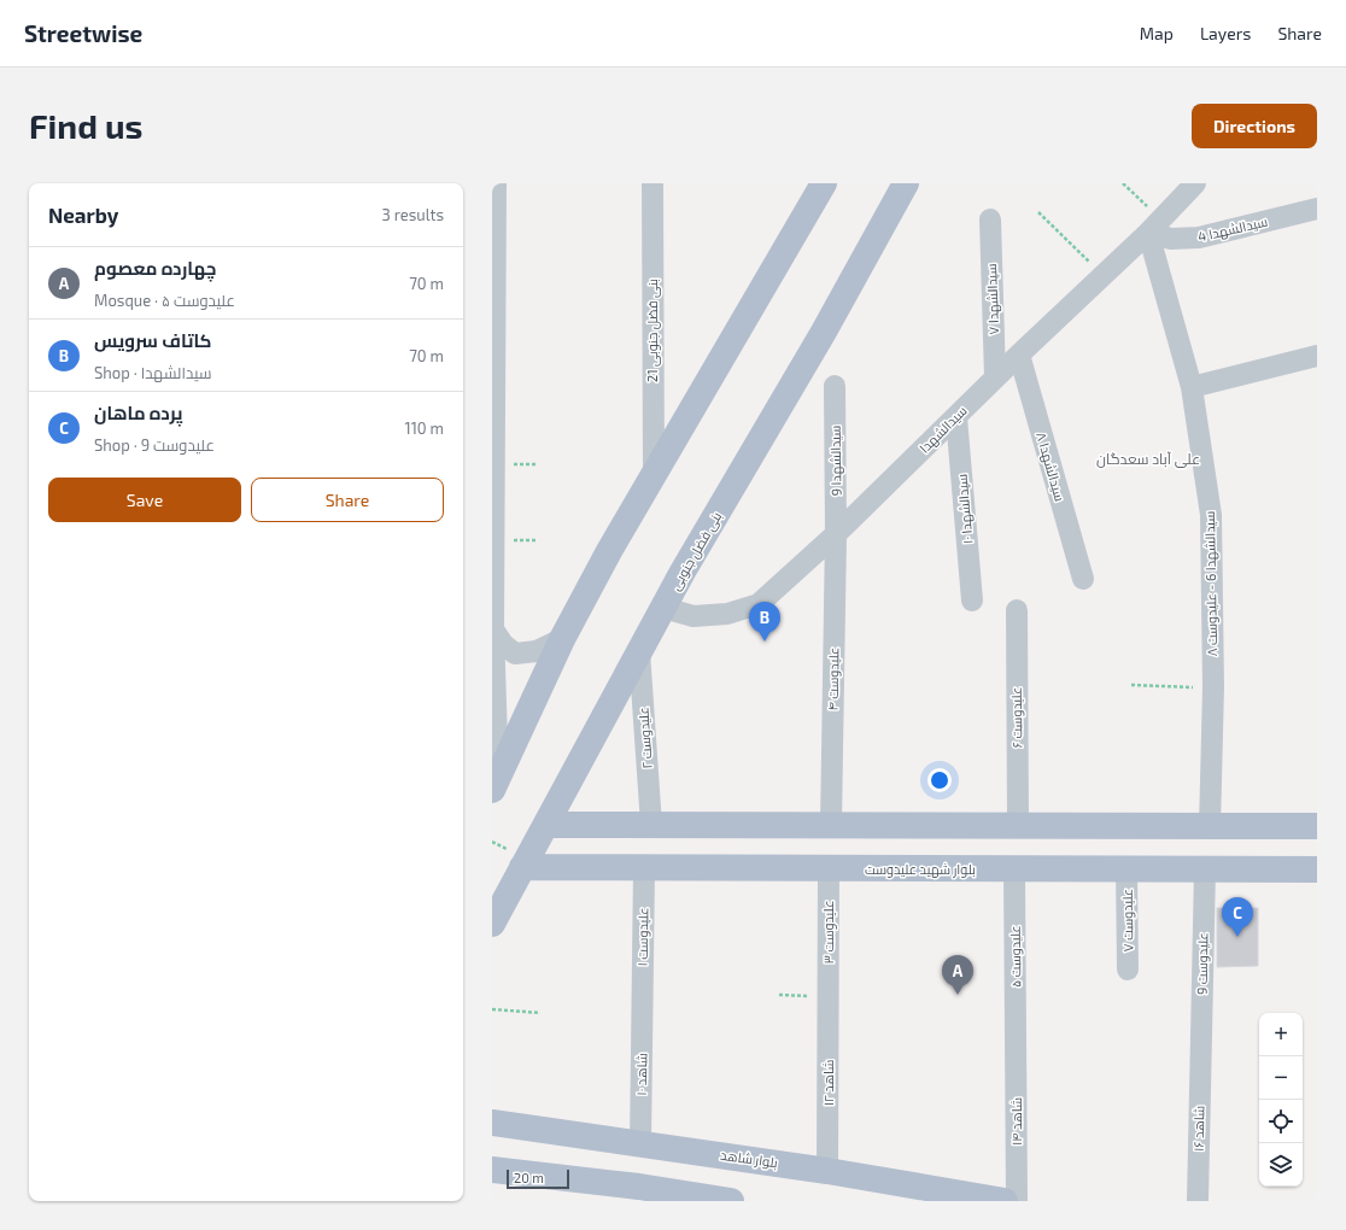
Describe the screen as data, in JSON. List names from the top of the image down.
{
  "streets": {
    "main road": ["بنی فضل جنوبی", "بلوار شهید علیدوست", "بلوار شاهد"],
    "street": [
      "سیدالشهدا 4",
      "سیدالشهدا ۷",
      "بنی فضل جنوبی 21",
      "سیدالشهدا",
      "سیدالشهدا 9",
      "سیدالشهدا ۸",
      "سیدالشهدا ۱۰",
      "سیدالشهدا 6 - علیدوست ۸",
      "علیدوست ۴",
      "علیدوست ۶",
      "علیدوست ۲",
      "علیدوست ۷",
      "علیدوست ۳",
      "علیدوست ۱",
      "علیدوست ۵",
      "علیدوست 9",
      "شاهد ۱۰",
      "شاهد ۱۲",
      "شاهد ۱۴",
      "شاهد ۱۶"
    ]
  },
  "crossings": [
    ["سیدالشهدا 4", "سیدالشهدا"],
    ["سیدالشهدا 4", "سیدالشهدا 6 - علیدوست ۸"],
    ["سیدالشهدا ۷", "سیدالشهدا"],
    ["سیدالشهدا", "سیدالشهدا 9"],
    ["سیدالشهدا", "سیدالشهدا ۸"],
    ["سیدالشهدا", "سیدالشهدا ۱۰"],
    ["سیدالشهدا", "بنی فضل جنوبی"],
    ["سیدالشهدا", "سیدالشهدا 6 - علیدوست ۸"],
    ["سیدالشهدا", "علیدوست ۴"],
    ["سیدالشهدا 9", "علیدوست ۴"],
    ["بنی فضل جنوبی", "علیدوست ۲"],
    ["بنی فضل جنوبی", "بلوار شهید علیدوست"],
    ["بلوار شهید علیدوست", "علیدوست ۷"],
    ["بلوار شهید علیدوست", "علیدوست ۳"],
    ["بلوار شهید علیدوست", "علیدوست ۱"],
    ["بلوار شهید علیدوست", "علیدوست ۵"],
    ["بلوار شهید علیدوست", "علیدوست 9"],
    ["علیدوست ۳", "شاهد ۱۲"],
    ["علیدوست ۱", "شاهد ۱۰"],
    ["علیدوست ۵", "شاهد ۱۴"],
    ["علیدوست 9", "شاهد ۱۶"],
    ["شاهد ۱۰", "بلوار شاهد"],
    ["شاهد ۱۲", "بلوار شاهد"]
  ],
  "districts": ["علی آباد سعدگان"],
  "scale_bar": "20 m",
  "page": {
    "header": "Streetwise",
    "nav": ["Map", "Layers", "Share"],
    "buttons": [
      "Directions",
      ["Save", "Share"]
    ],
    "title": "Find us",
    "heading": ["Nearby", "3 results"],
    "list": [
      {
        "mark": "A",
        "name": "چهارده معصوم",
        "note": "Mosque · علیدوست ۵",
        "value": "70 m"
      },
      {
        "mark": "B",
        "name": "کاتاف سرویس",
        "note": "Shop · سیدالشهدا",
        "value": "70 m"
      },
      {
        "mark": "C",
        "name": "پرده ماهان",
        "note": "Shop · علیدوست 9",
        "value": "110 m"
      }
    ],
    "pins": ["B", "C", "A"],
    "map_buttons": ["+", "−"],
    "scale": "20 m"
  }
}
